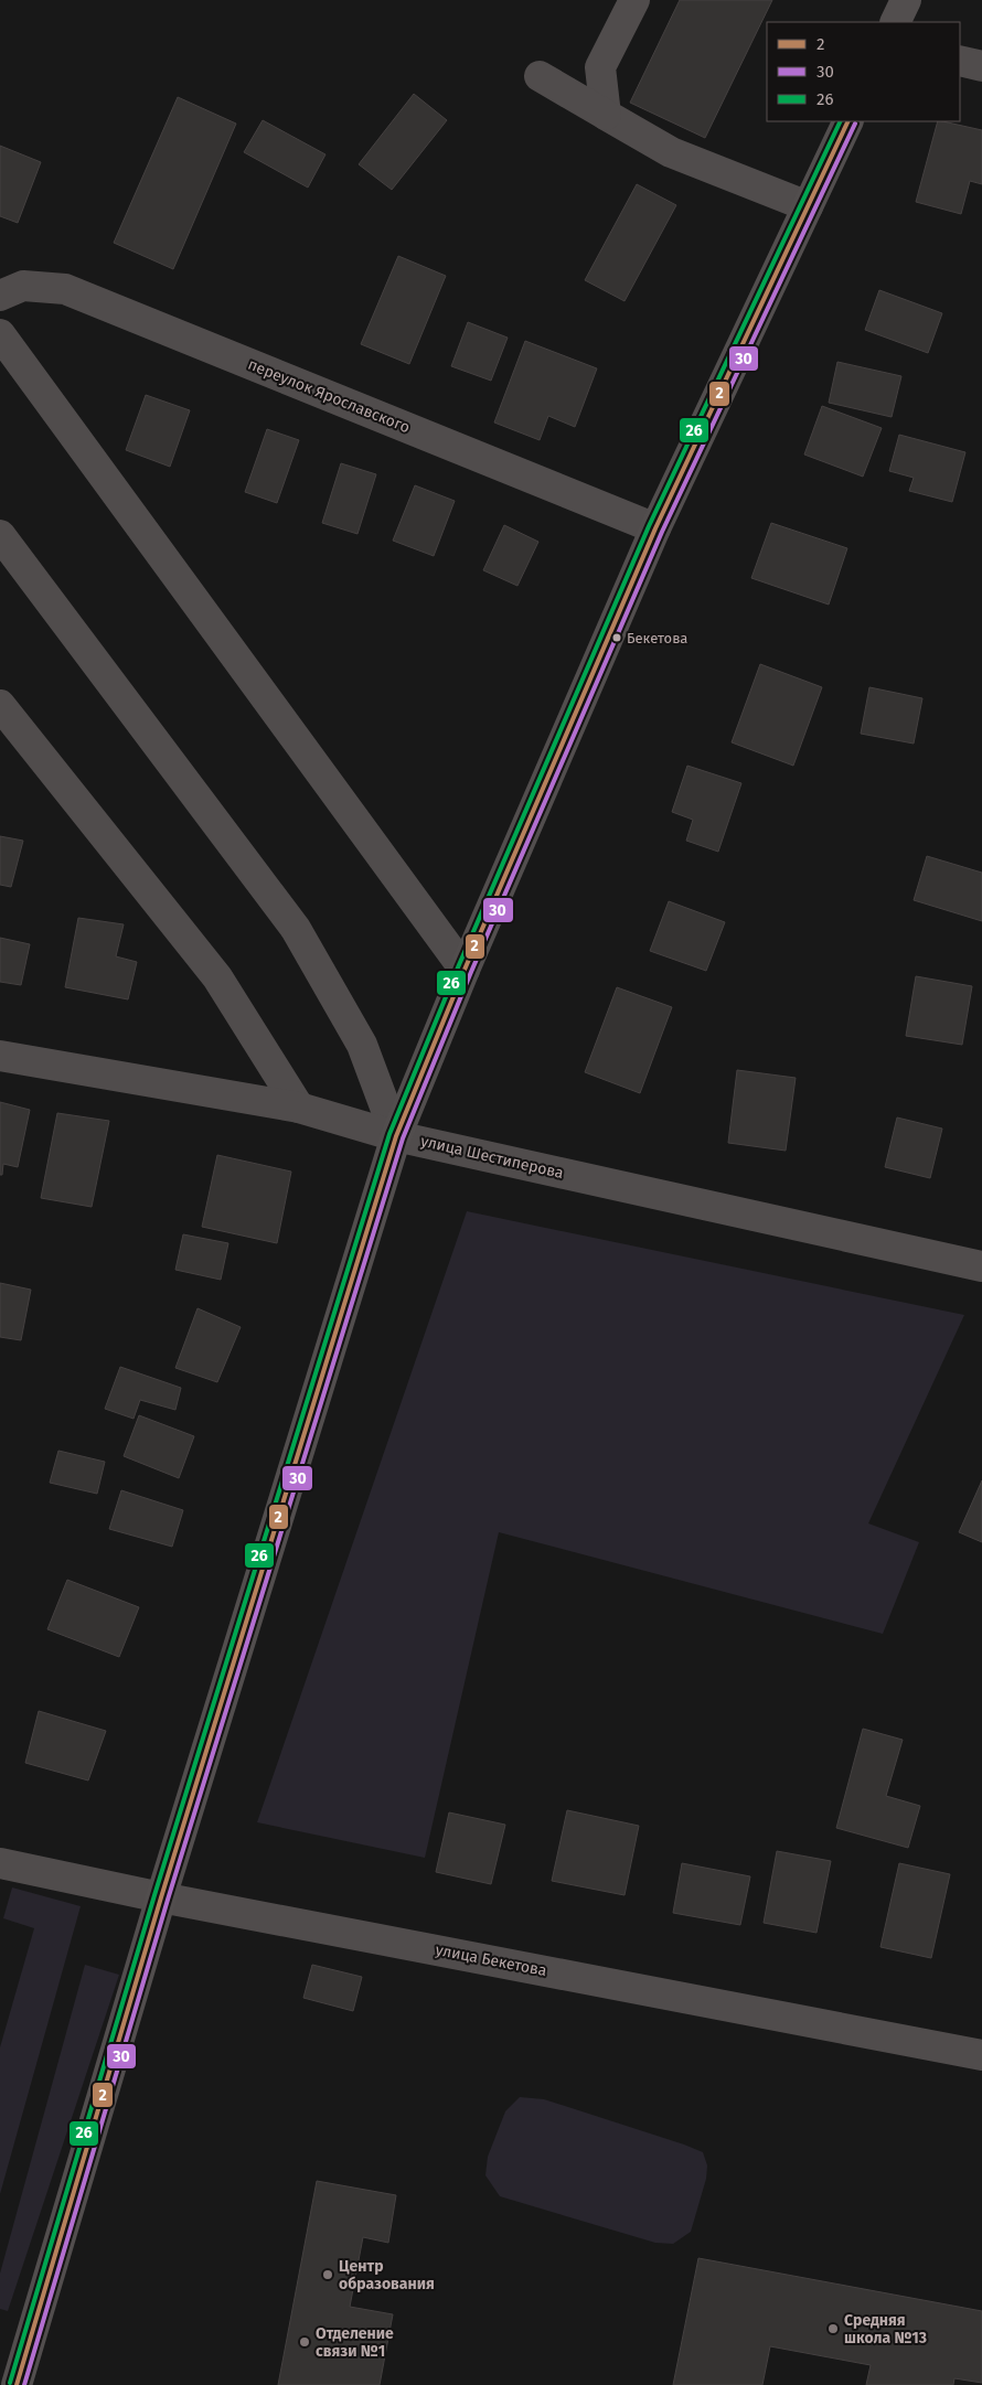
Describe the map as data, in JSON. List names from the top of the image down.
{
  "streets": {
    "street": ["переулок Ярославского", "улица Шестиперова", "улица Бекетова"]
  },
  "places": [
    "Бекетова",
    "Центр образования",
    "Средняя школа №13",
    "Отделение связи №1"
  ],
  "lines": ["transit line 2", "transit line 26", "transit line 30"],
  "legend": ["2", "30", "26"]
}
